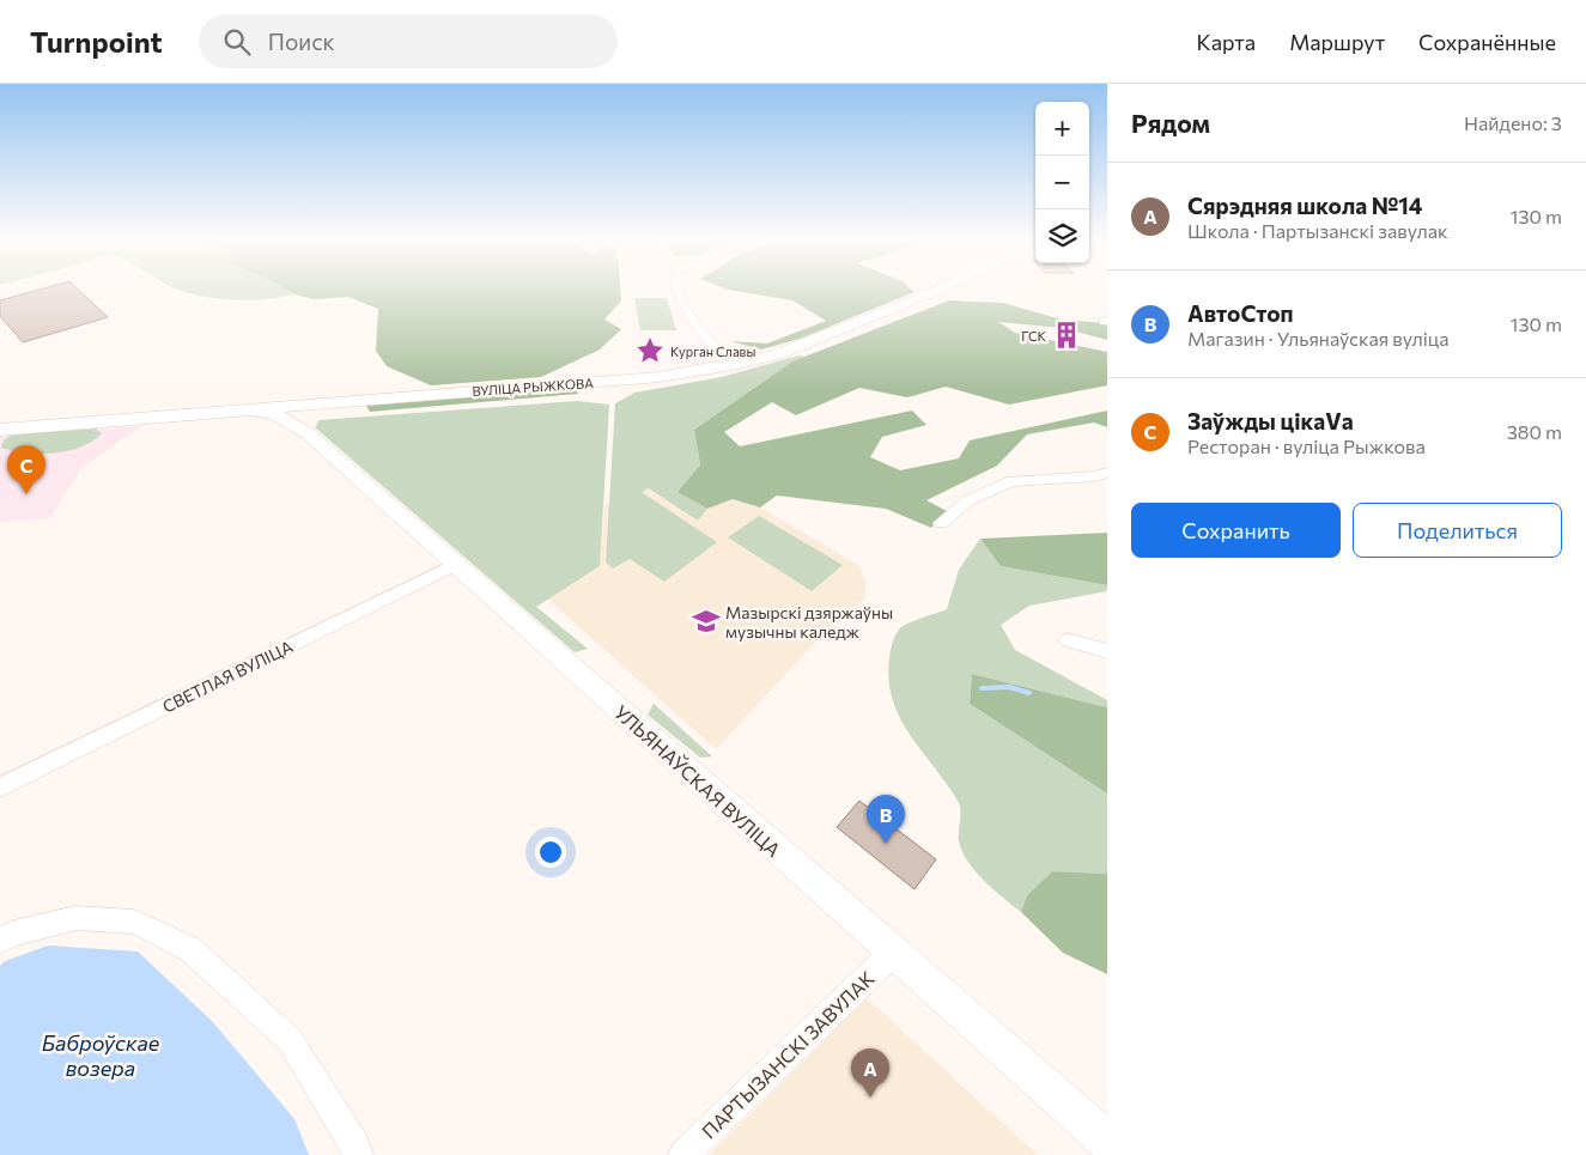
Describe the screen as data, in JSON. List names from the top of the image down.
{
  "streets": {
    "main road": ["ВУЛІЦА РЫЖКОВА", "УЛЬЯНАЎСКАЯ ВУЛІЦА"],
    "street": ["СВЕТЛАЯ ВУЛІЦА", "ПАРТЫЗАНСКІ ЗАВУЛАК"]
  },
  "crossings": [
    ["ВУЛІЦА РЫЖКОВА", "УЛЬЯНАЎСКАЯ ВУЛІЦА"],
    ["СВЕТЛАЯ ВУЛІЦА", "УЛЬЯНАЎСКАЯ ВУЛІЦА"],
    ["УЛЬЯНАЎСКАЯ ВУЛІЦА", "ПАРТЫЗАНСКІ ЗАВУЛАК"]
  ],
  "water": ["Баброўскае возера"],
  "places": {
    "building": ["ГСК"],
    "place": ["Курган Славы"],
    "school or university": ["Мазырскі дзяржаўны музычны каледж"]
  },
  "page": {
    "header": "Turnpoint",
    "search": "Поиск",
    "nav": ["Карта", "Маршрут", "Сохранённые"],
    "heading": ["Рядом", "Найдено: 3"],
    "map_buttons": ["+", "−"],
    "list": [
      {
        "mark": "A",
        "name": "Сярэдняя школа №14",
        "note": "Школа · Партызанскі завулак",
        "value": "130 m"
      },
      {
        "mark": "B",
        "name": "АвтоСтоп",
        "note": "Магазин · Ульянаўская вуліца",
        "value": "130 m"
      },
      {
        "mark": "C",
        "name": "Заўжды цікаVа",
        "note": "Ресторан · вуліца Рыжкова",
        "value": "380 m"
      }
    ],
    "pins": ["C", "B", "A"],
    "buttons": ["Сохранить", "Поделиться"]
  }
}
